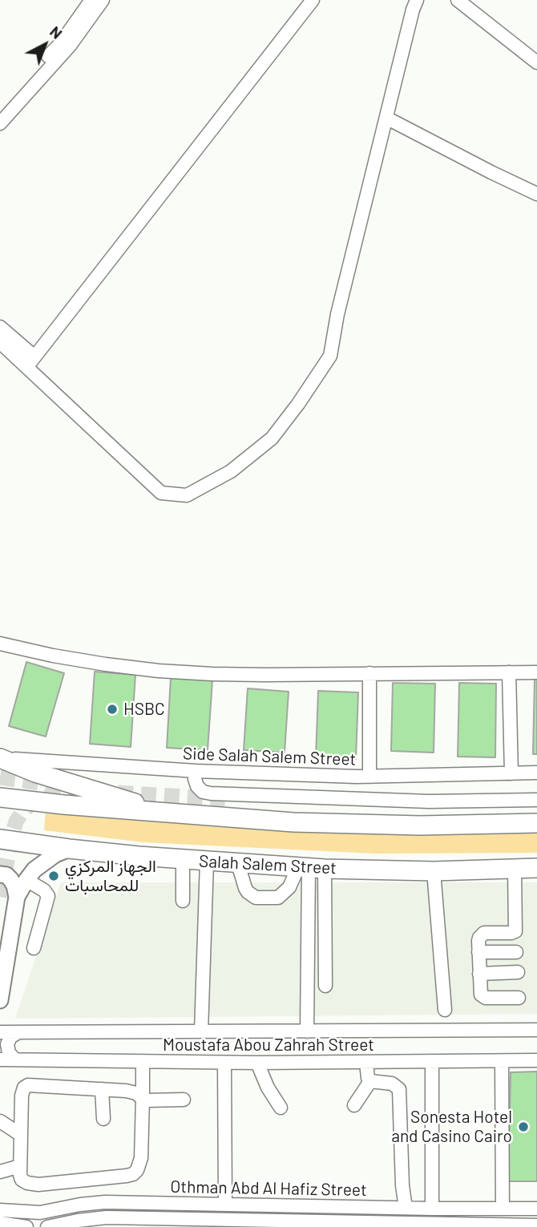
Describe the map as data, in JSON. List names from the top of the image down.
{
  "streets": {
    "highway": ["Salah Salem Street"],
    "street": ["Side Salah Salem Street", "Moustafa Abou Zahrah Street", "Othman Abd Al Hafiz Street"]
  },
  "places": ["HSBC", "الجهاز المركزي للمحاسبات", "Sonesta Hotel and Casino Cairo"],
  "north": "top right"
}
